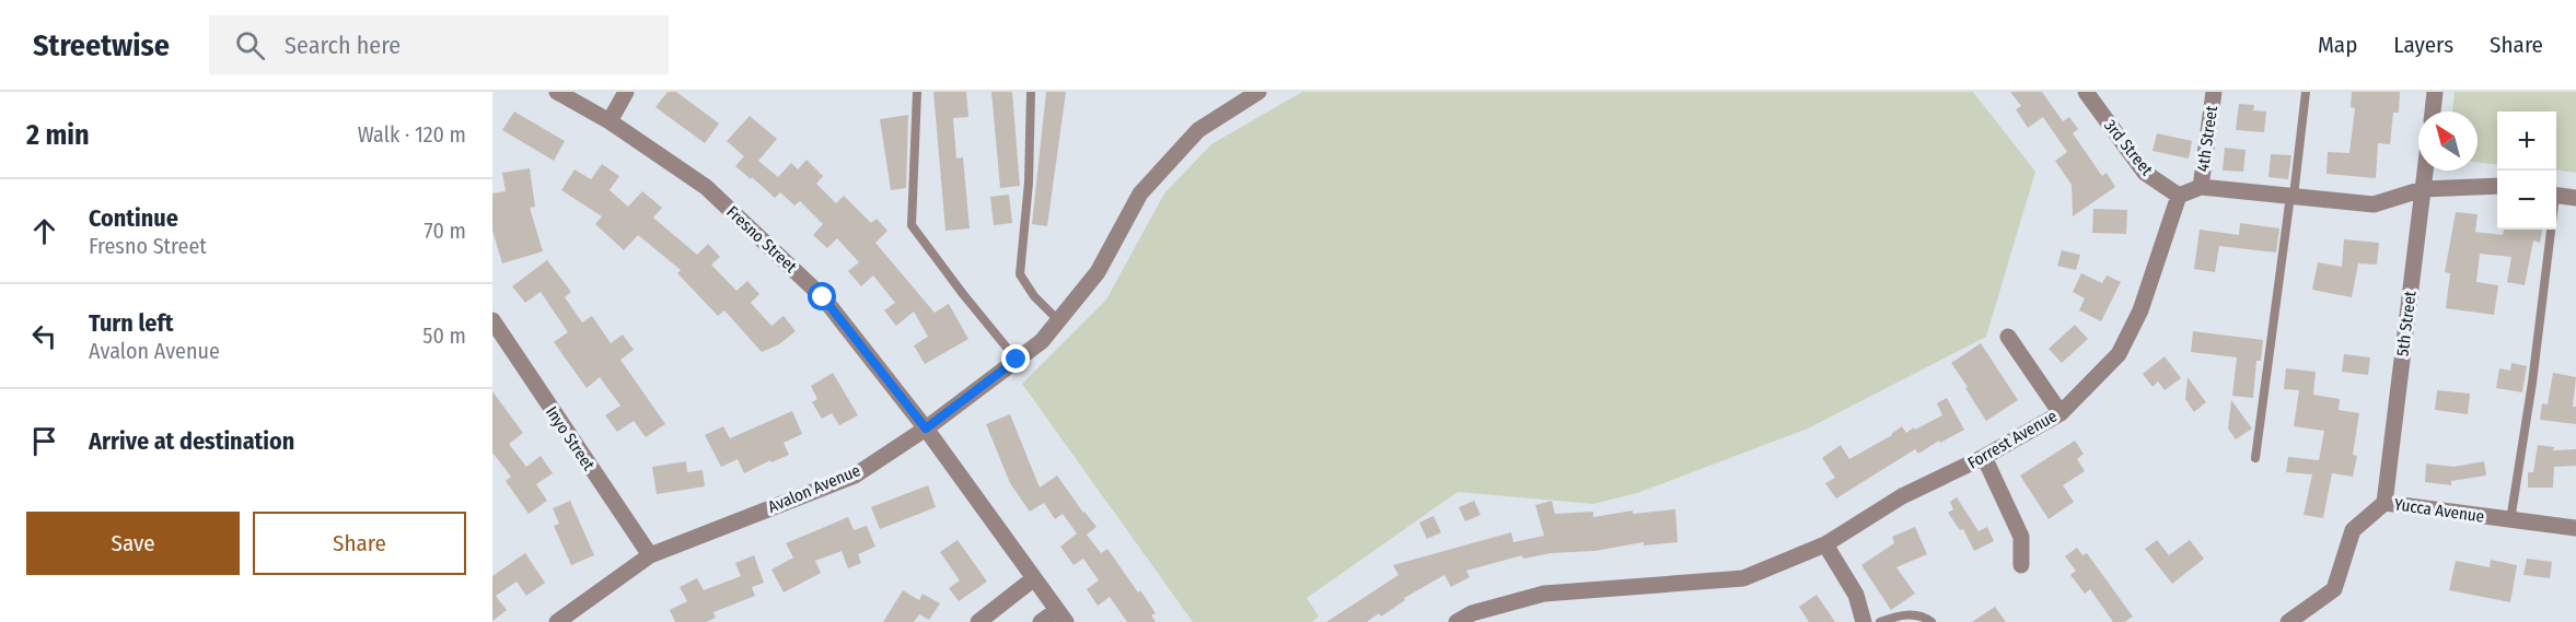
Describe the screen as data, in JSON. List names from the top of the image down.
{
  "streets": {
    "street": [
      "4th Street",
      "3rd Street",
      "Fresno Street",
      "5th Street",
      "Inyo Street",
      "Forrest Avenue",
      "Avalon Avenue",
      "Yucca Avenue"
    ]
  },
  "crossings": [
    ["3rd Street", "Forrest Avenue"],
    ["Fresno Street", "Avalon Avenue"],
    ["5th Street", "Yucca Avenue"],
    ["Inyo Street", "Avalon Avenue"]
  ],
  "north": "top left",
  "page": {
    "header": "Streetwise",
    "search": "Search here",
    "nav": ["Map", "Layers", "Share"],
    "heading": ["2 min", "Walk · 120 m"],
    "map_buttons": ["+", "−"],
    "list": [
      ["Continue", "Fresno Street", "70 m"],
      ["Turn left", "Avalon Avenue", "50 m"],
      "Arrive at destination"
    ],
    "buttons": ["Save", "Share"]
  }
}
